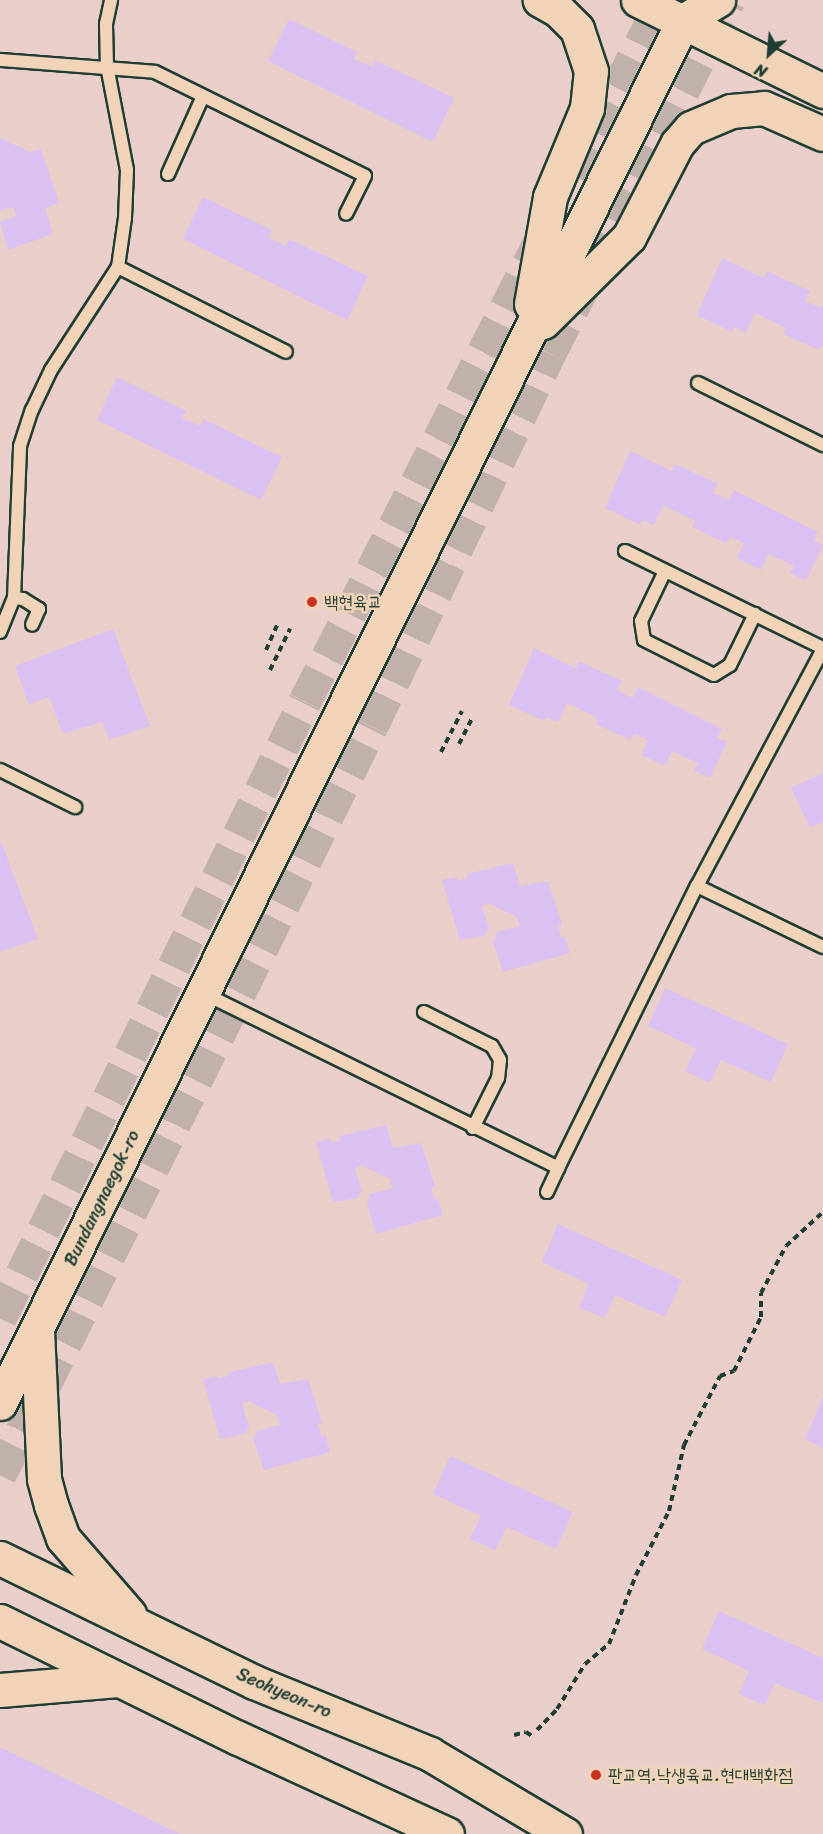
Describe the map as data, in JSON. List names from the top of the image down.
{
  "streets": {
    "main road": ["Bundangnaegok-ro", "Seohyeon-ro"]
  },
  "places": ["백현육교", "판교역.낙생육교.현대백화점"],
  "north": "bottom left"
}
